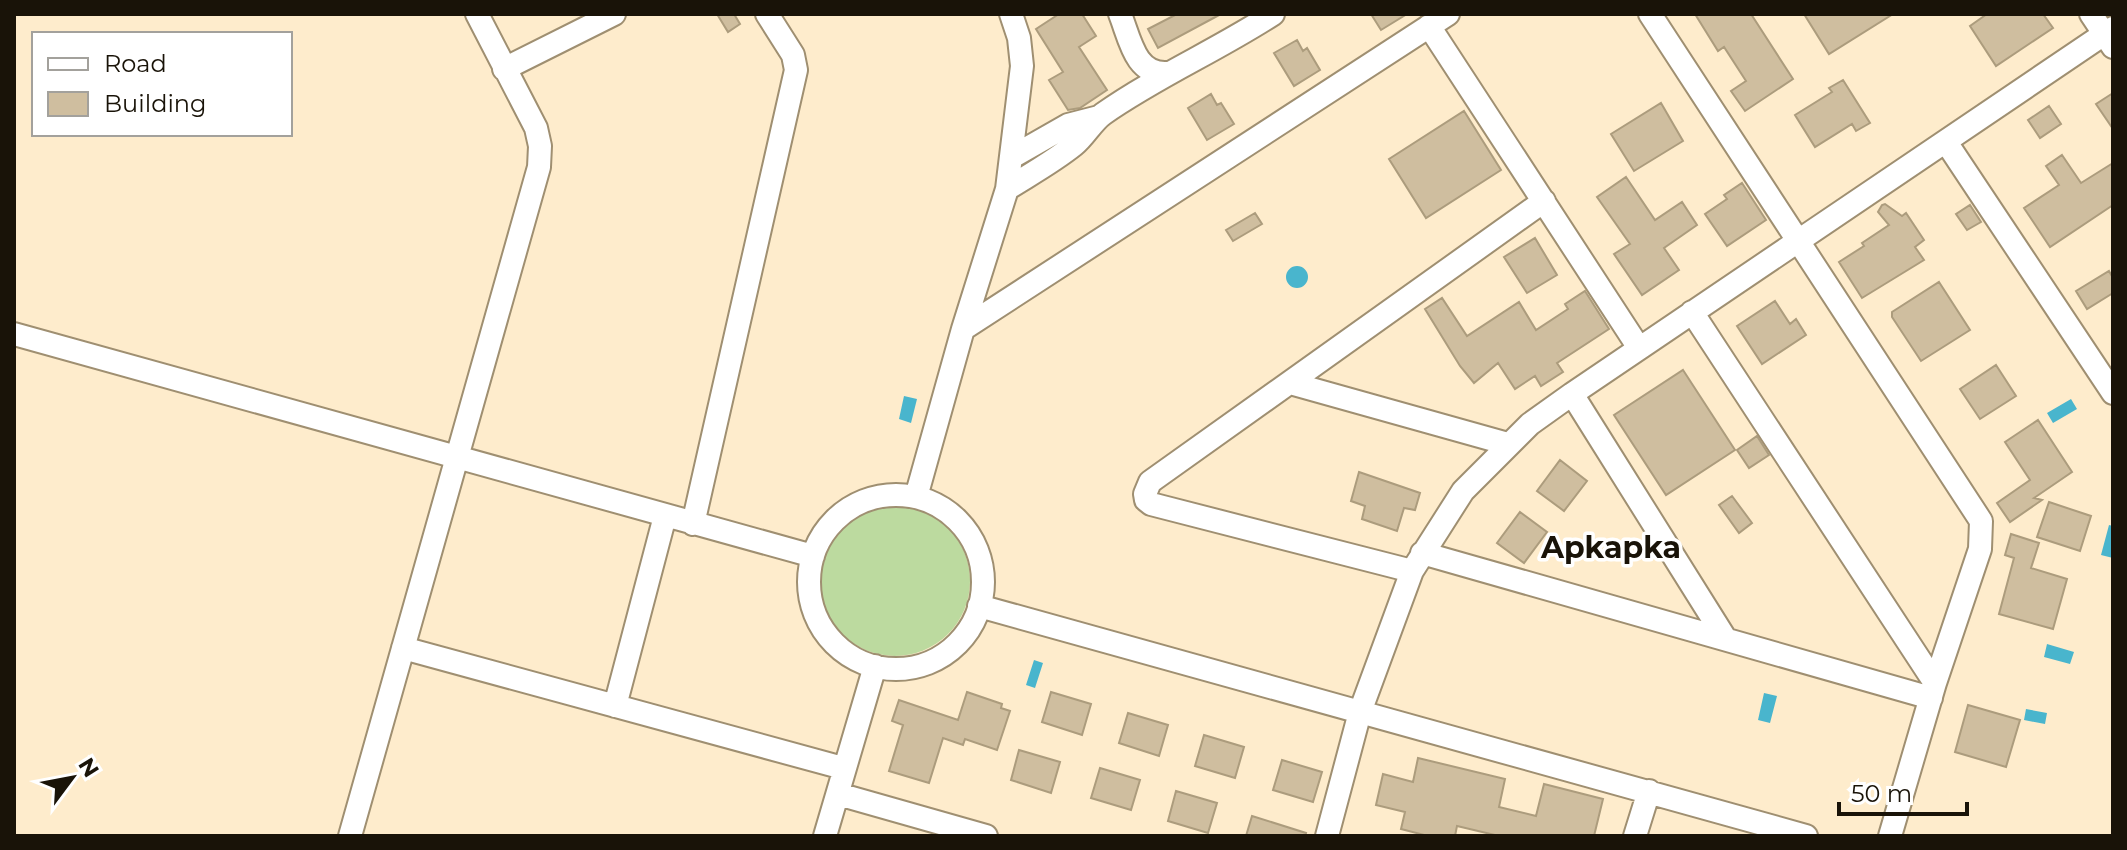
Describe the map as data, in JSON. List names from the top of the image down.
{
  "districts": ["Apkapka"],
  "legend": ["Road", "Building"],
  "scale_bar": "50 m",
  "north": "top right"
}
